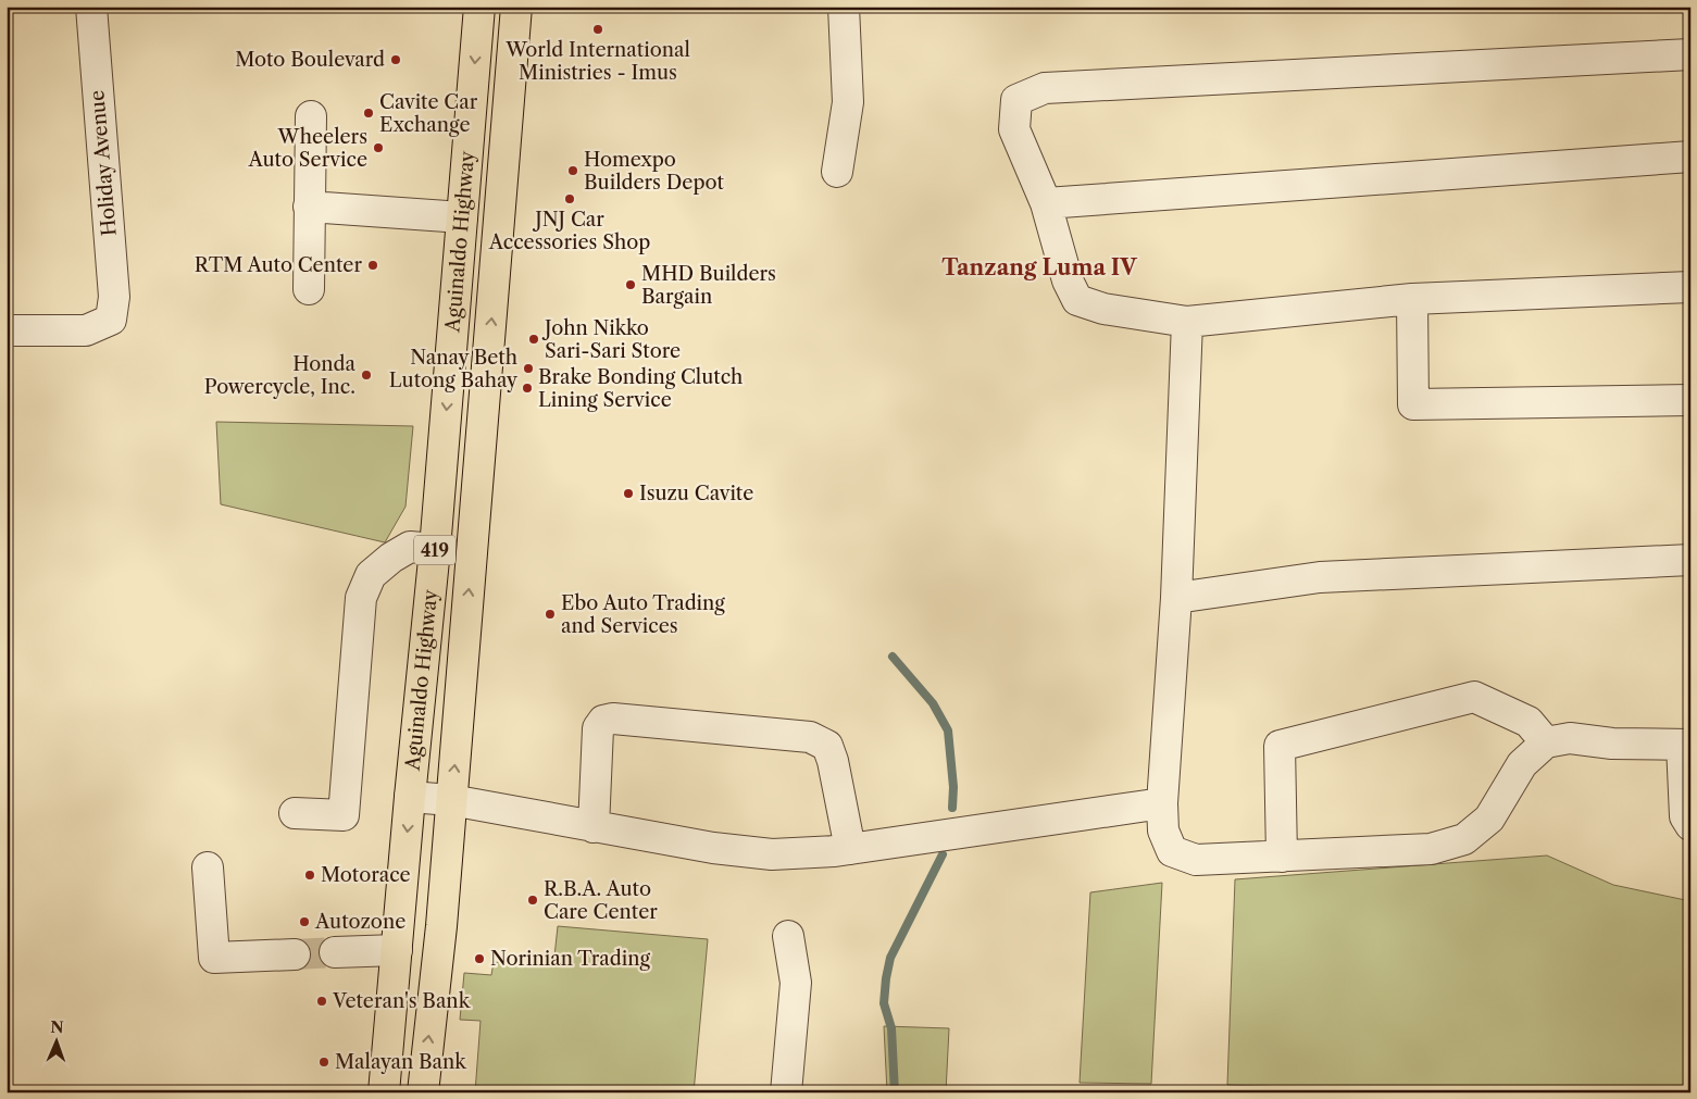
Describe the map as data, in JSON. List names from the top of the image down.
{
  "streets": {
    "highway": ["Aguinaldo Highway", "419"],
    "street": ["Holiday Avenue"]
  },
  "districts": ["Tanzang Luma IV"],
  "places": [
    "World International Ministries - Imus",
    "Moto Boulevard",
    "Cavite Car Exchange",
    "Wheelers Auto Service",
    "Homexpo Builders Depot",
    "JNJ Car Accessories Shop",
    "RTM Auto Center",
    "MHD Builders Bargain",
    "John Nikko Sari-Sari Store",
    "Nanay Beth Lutong Bahay",
    "Honda Powercycle, Inc.",
    "Brake Bonding Clutch Lining Service",
    "Isuzu Cavite",
    "Ebo Auto Trading and Services",
    "Motorace",
    "R.B.A. Auto Care Center",
    "Autozone",
    "Norinian Trading",
    "Veteran's Bank",
    "Malayan Bank"
  ],
  "north": "top"
}
